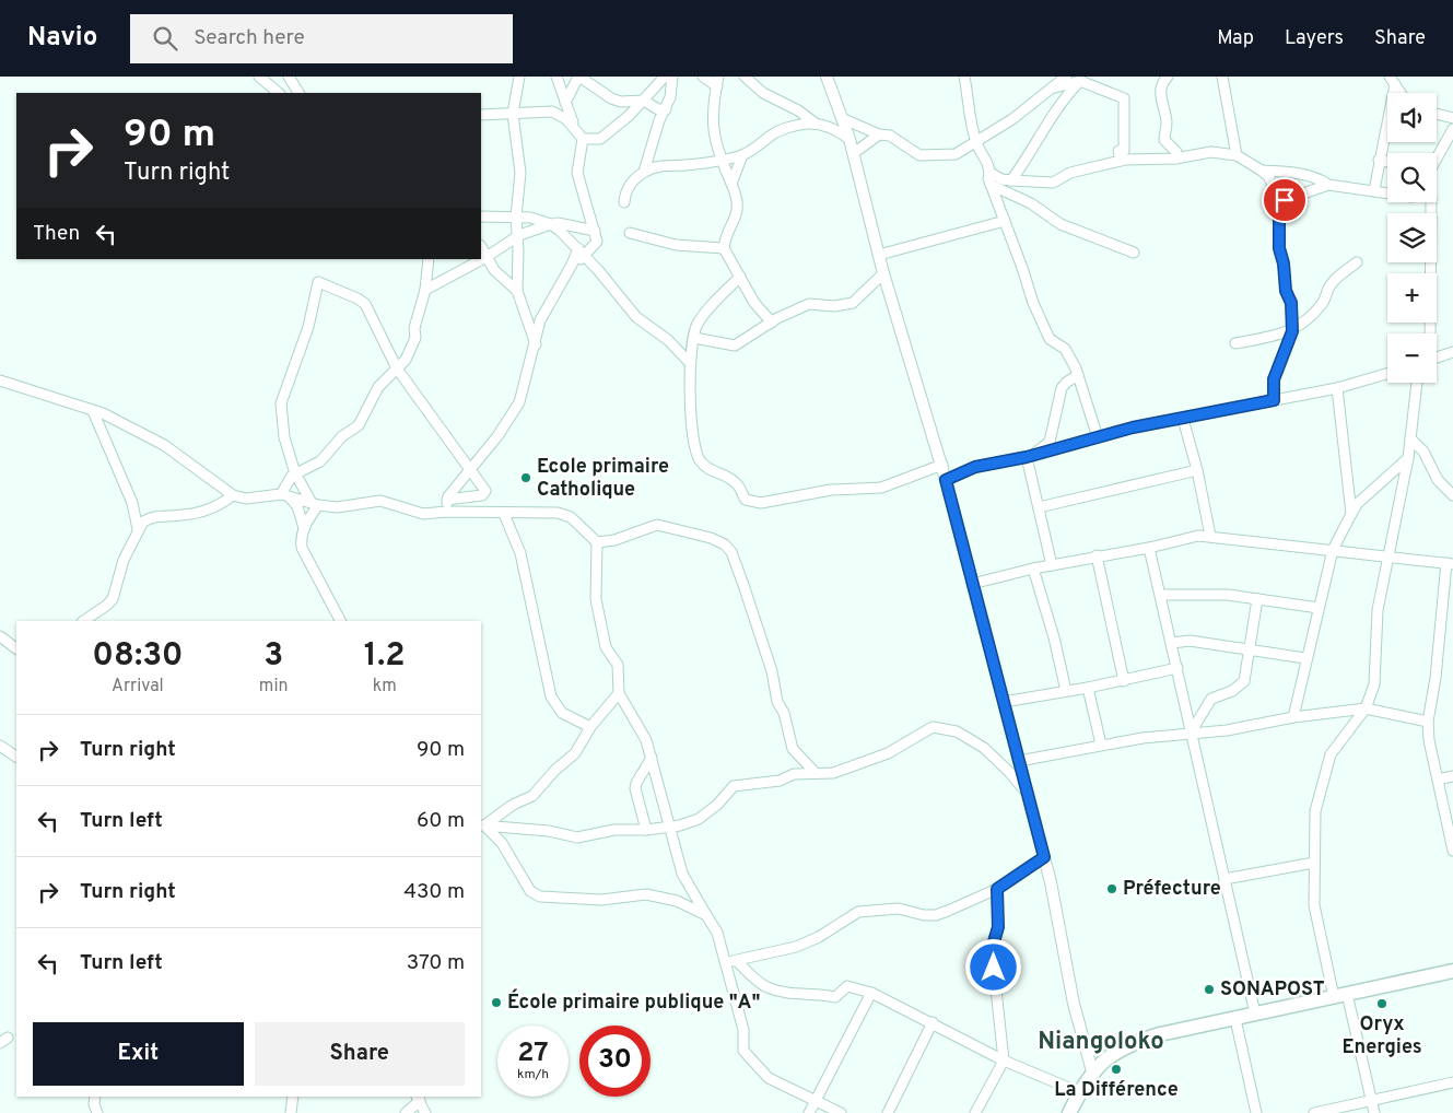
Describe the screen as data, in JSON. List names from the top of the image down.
{
  "districts": ["Niangoloko"],
  "places": [
    "Ecole primaire Catholique",
    "Préfecture",
    "SONAPOST",
    "École primaire publique \"A\"",
    "Oryx Energies",
    "La Différence"
  ],
  "page": {
    "header": "Navio",
    "search": "Search here",
    "nav": ["Map", "Layers", "Share"],
    "map_buttons": ["+", "−"],
    "turn": ["90 m", "Turn right"],
    "then": "Then",
    "eta": [
      "08:30",
      "Arrival",
      "3",
      "min",
      "1.2",
      "km"
    ],
    "list": [
      {
        "name": "Turn right",
        "value": "90 m"
      },
      {
        "name": "Turn left",
        "value": "60 m"
      },
      {
        "name": "Turn right",
        "value": "430 m"
      },
      {
        "name": "Turn left",
        "value": "370 m"
      }
    ],
    "buttons": ["Exit", "Share"],
    "speed": "27 km/h",
    "limit": "30"
  }
}
